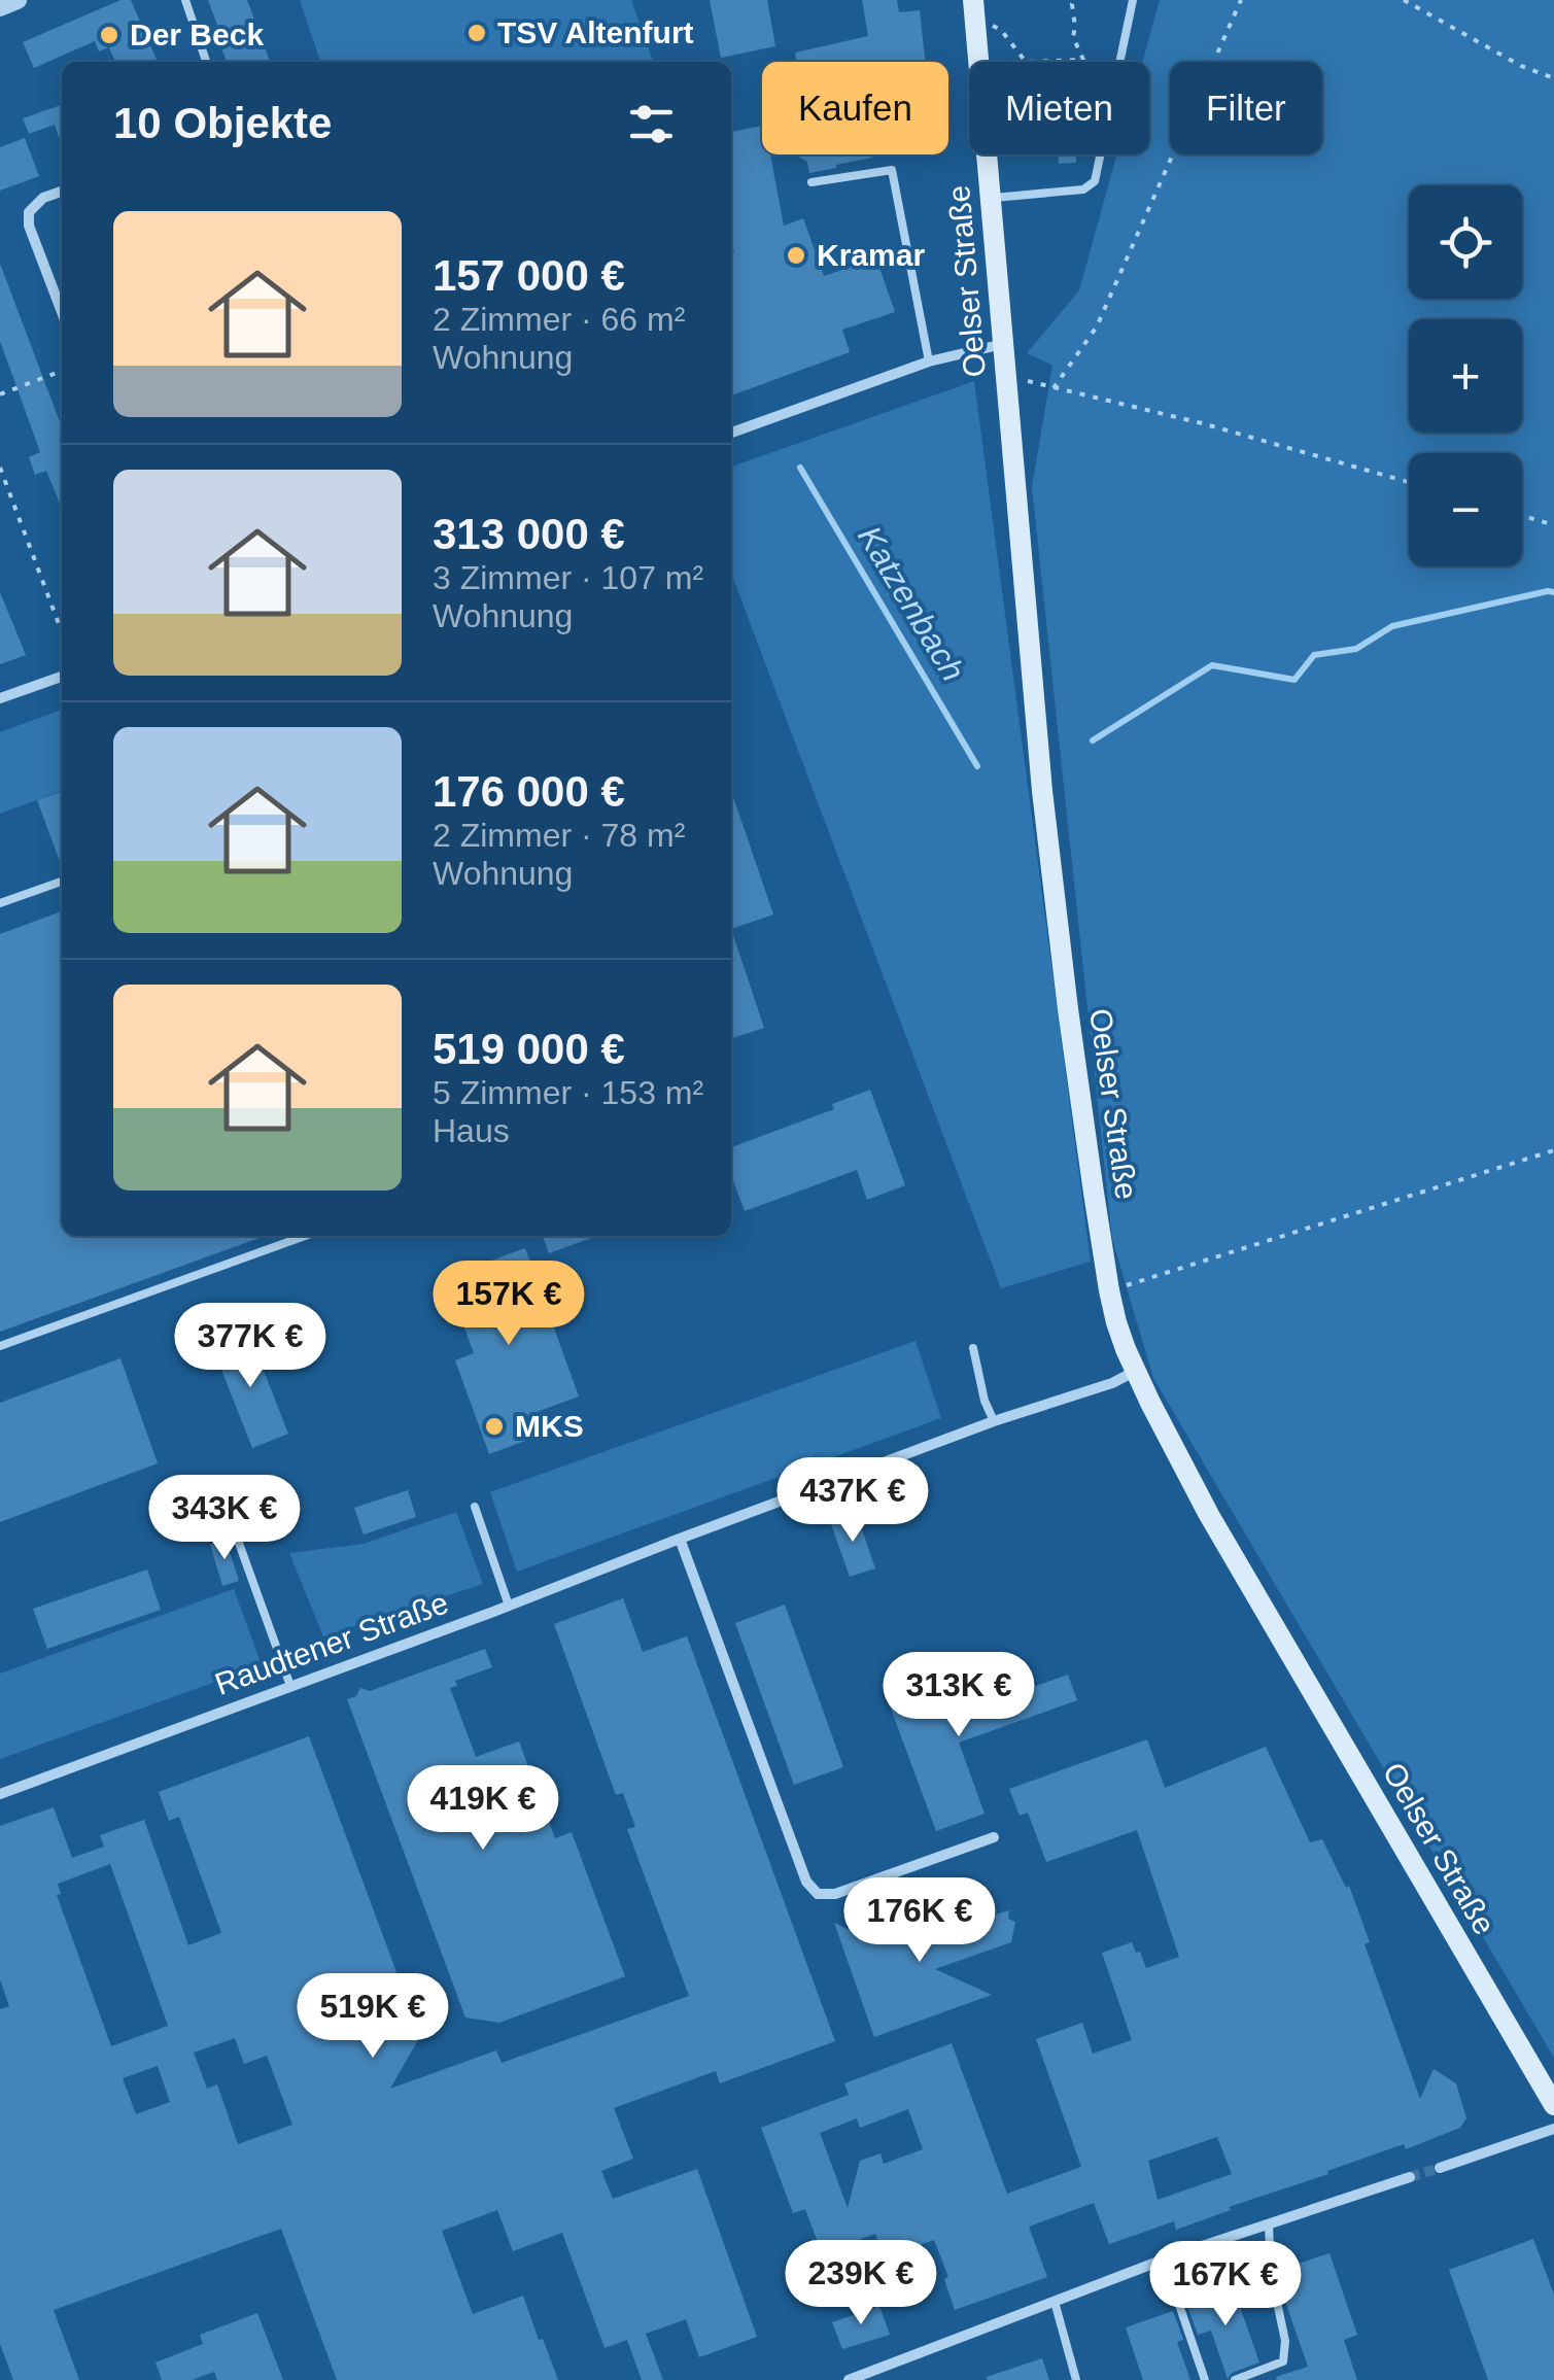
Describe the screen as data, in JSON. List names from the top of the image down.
{
  "streets": {
    "main road": ["Oelser Straße"],
    "street": ["Raudtener Straße"]
  },
  "crossings": [
    ["Oelser Straße", "Raudtener Straße"]
  ],
  "water": ["Katzenbach"],
  "places": [
    "TSV Altenfurt",
    "Der Beck",
    "Kramar",
    "MKS"
  ],
  "page": {
    "chip": ["Kaufen", "Mieten", "Filter"],
    "heading": "10 Objekte",
    "map_buttons": ["+", "−"],
    "list": [
      {
        "name": "157 000 €",
        "note": "2 Zimmer · 66 m² · Wohnung"
      },
      {
        "name": "313 000 €",
        "note": "3 Zimmer · 107 m² · Wohnung"
      },
      {
        "name": "176 000 €",
        "note": "2 Zimmer · 78 m² · Wohnung"
      },
      {
        "name": "519 000 €",
        "note": "5 Zimmer · 153 m² · Haus"
      }
    ],
    "price": [
      "157K €",
      "377K €",
      "437K €",
      "343K €",
      "313K €",
      "419K €",
      "176K €",
      "519K €",
      "239K €",
      "167K €"
    ]
  }
}
